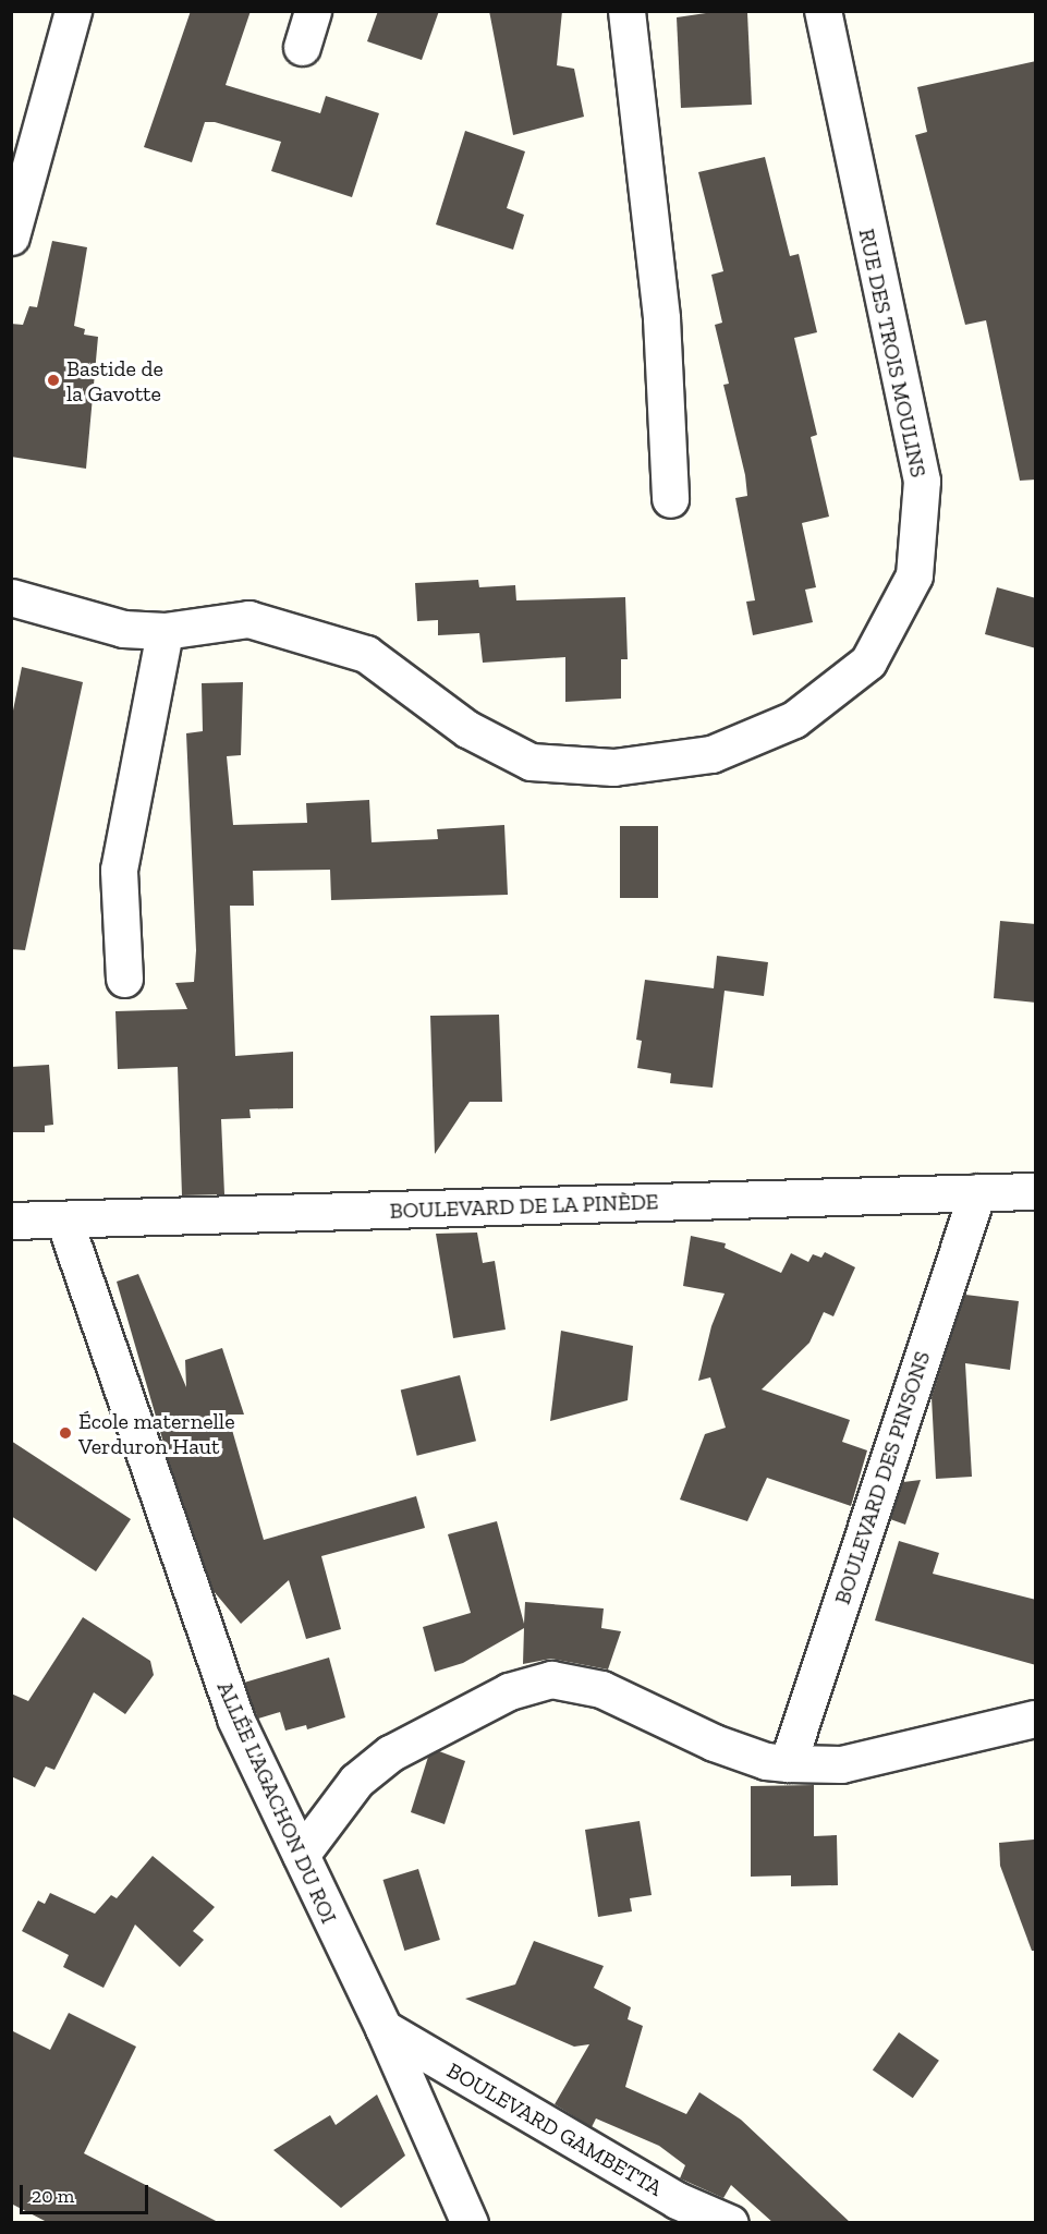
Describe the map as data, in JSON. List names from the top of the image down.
{
  "streets": {
    "street": [
      "RUE DES TROIS MOULINS",
      "BOULEVARD DE LA PINÈDE",
      "BOULEVARD DES PINSONS",
      "ALLÉE L'AGACHON DU ROI",
      "BOULEVARD GAMBETTA"
    ]
  },
  "crossings": [
    ["BOULEVARD DE LA PINÈDE", "BOULEVARD DES PINSONS"],
    ["BOULEVARD DE LA PINÈDE", "ALLÉE L'AGACHON DU ROI"],
    ["ALLÉE L'AGACHON DU ROI", "BOULEVARD GAMBETTA"]
  ],
  "places": ["Bastide de la Gavotte", "École maternelle Verduron Haut"],
  "scale_bar": "20 m"
}
